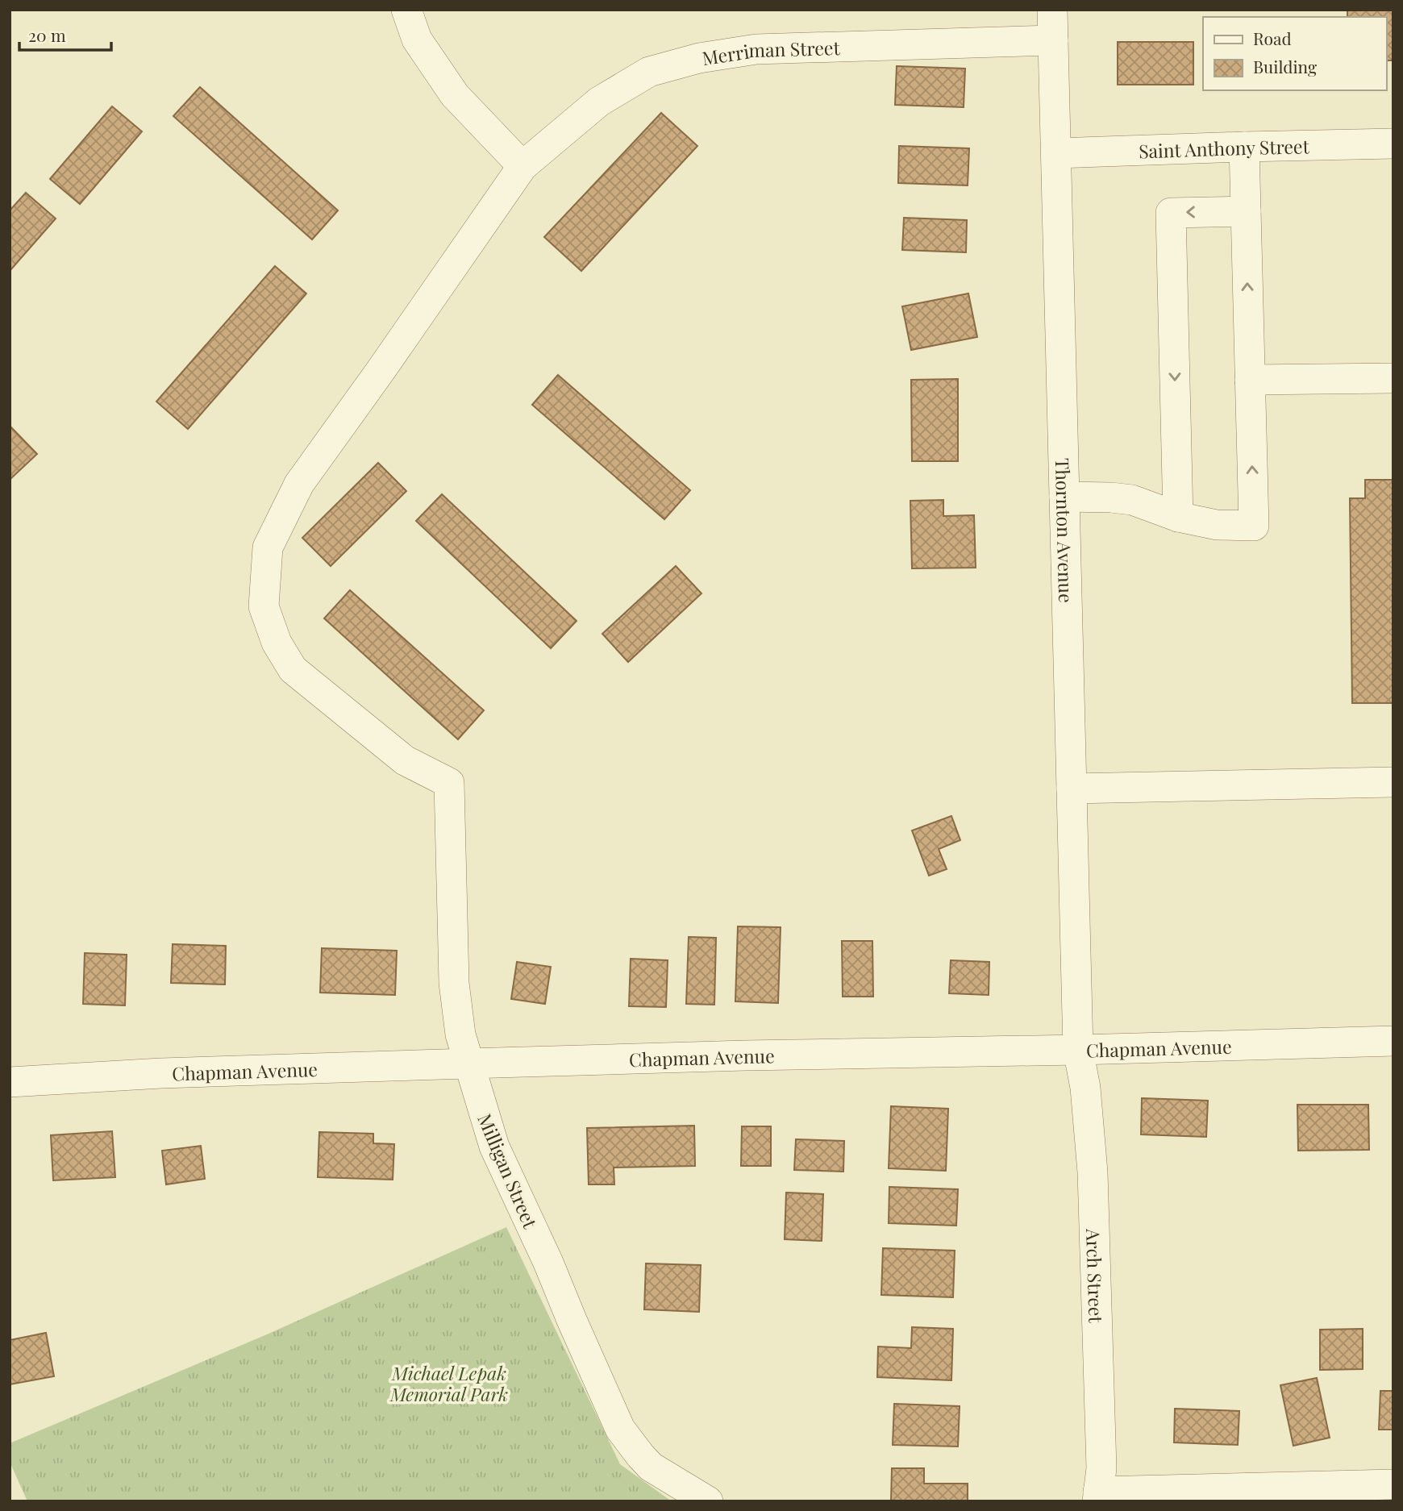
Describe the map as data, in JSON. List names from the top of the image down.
{
  "streets": {
    "street": [
      "Merriman Street",
      "Saint Anthony Street",
      "Thornton Avenue",
      "Chapman Avenue",
      "Milligan Street",
      "Arch Street"
    ]
  },
  "crossings": [
    ["Merriman Street", "Thornton Avenue"],
    ["Merriman Street", "Milligan Street"],
    ["Saint Anthony Street", "Thornton Avenue"],
    ["Thornton Avenue", "Chapman Avenue"],
    ["Thornton Avenue", "Arch Street"],
    ["Chapman Avenue", "Milligan Street"],
    ["Chapman Avenue", "Arch Street"]
  ],
  "parks": ["Michael Lepak Memorial Park"],
  "legend": ["Road", "Building"],
  "scale_bar": "20 m"
}
